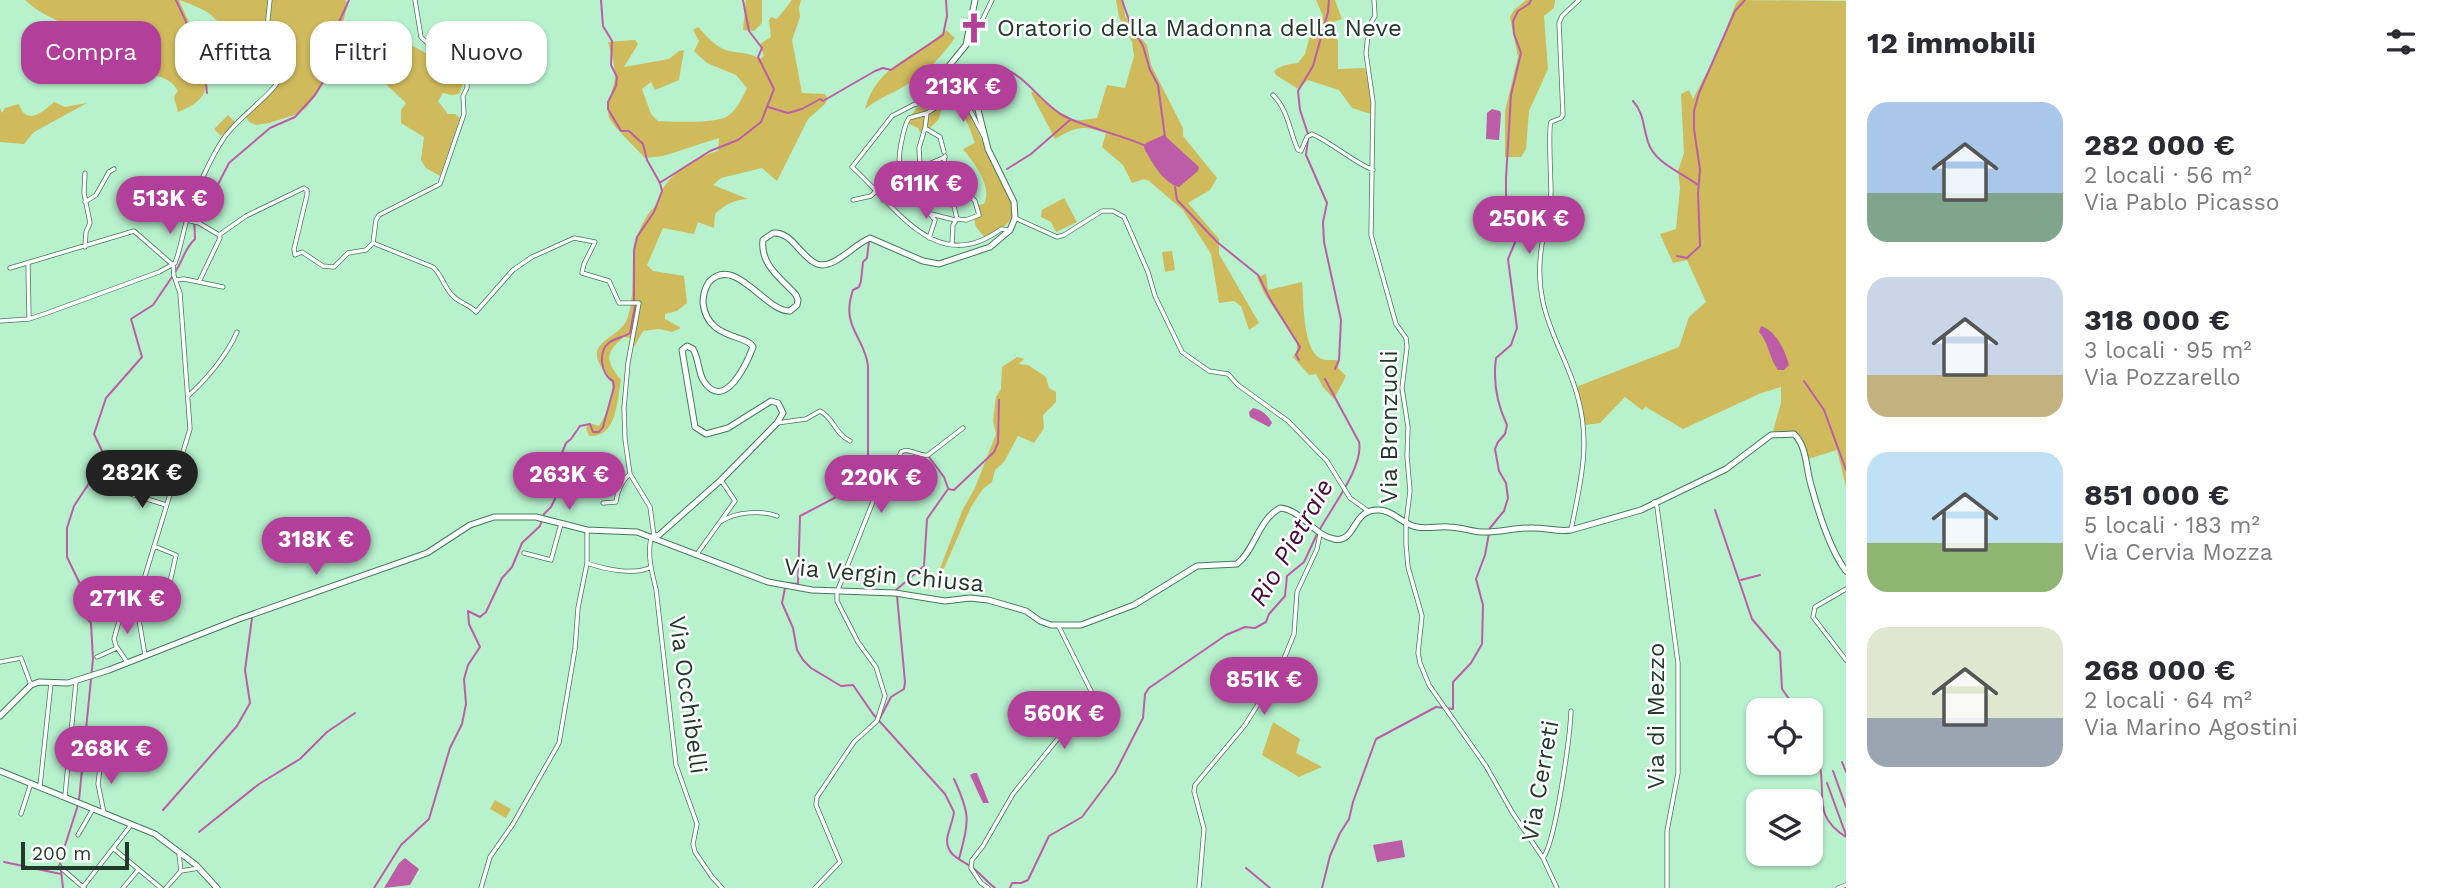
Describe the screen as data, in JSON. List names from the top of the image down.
{
  "streets": {
    "street": [
      "Via Bronzuoli",
      "Via Vergin Chiusa",
      "Via Occhibelli",
      "Via di Mezzo",
      "Via Cerreti"
    ]
  },
  "crossings": [
    ["Via Bronzuoli", "Via Cerreti"],
    ["Via Vergin Chiusa", "Via Occhibelli"]
  ],
  "water": ["Rio Pietraie"],
  "places": {
    "church": ["Oratorio della Madonna della Neve"]
  },
  "scale_bar": "200 m",
  "page": {
    "heading": "12 immobili",
    "chip": [
      "Compra",
      "Affitta",
      "Filtri",
      "Nuovo"
    ],
    "price": [
      "213K €",
      "611K €",
      "513K €",
      "250K €",
      "282K €",
      "263K €",
      "220K €",
      "318K €",
      "271K €",
      "851K €",
      "560K €",
      "268K €"
    ],
    "list": [
      {
        "name": "282 000 €",
        "note": "2 locali · 56 m² · Via Pablo Picasso"
      },
      {
        "name": "318 000 €",
        "note": "3 locali · 95 m² · Via Pozzarello"
      },
      {
        "name": "851 000 €",
        "note": "5 locali · 183 m² · Via Cervia Mozza"
      },
      {
        "name": "268 000 €",
        "note": "2 locali · 64 m² · Via Marino Agostini"
      }
    ],
    "scale": "200 m"
  }
}
